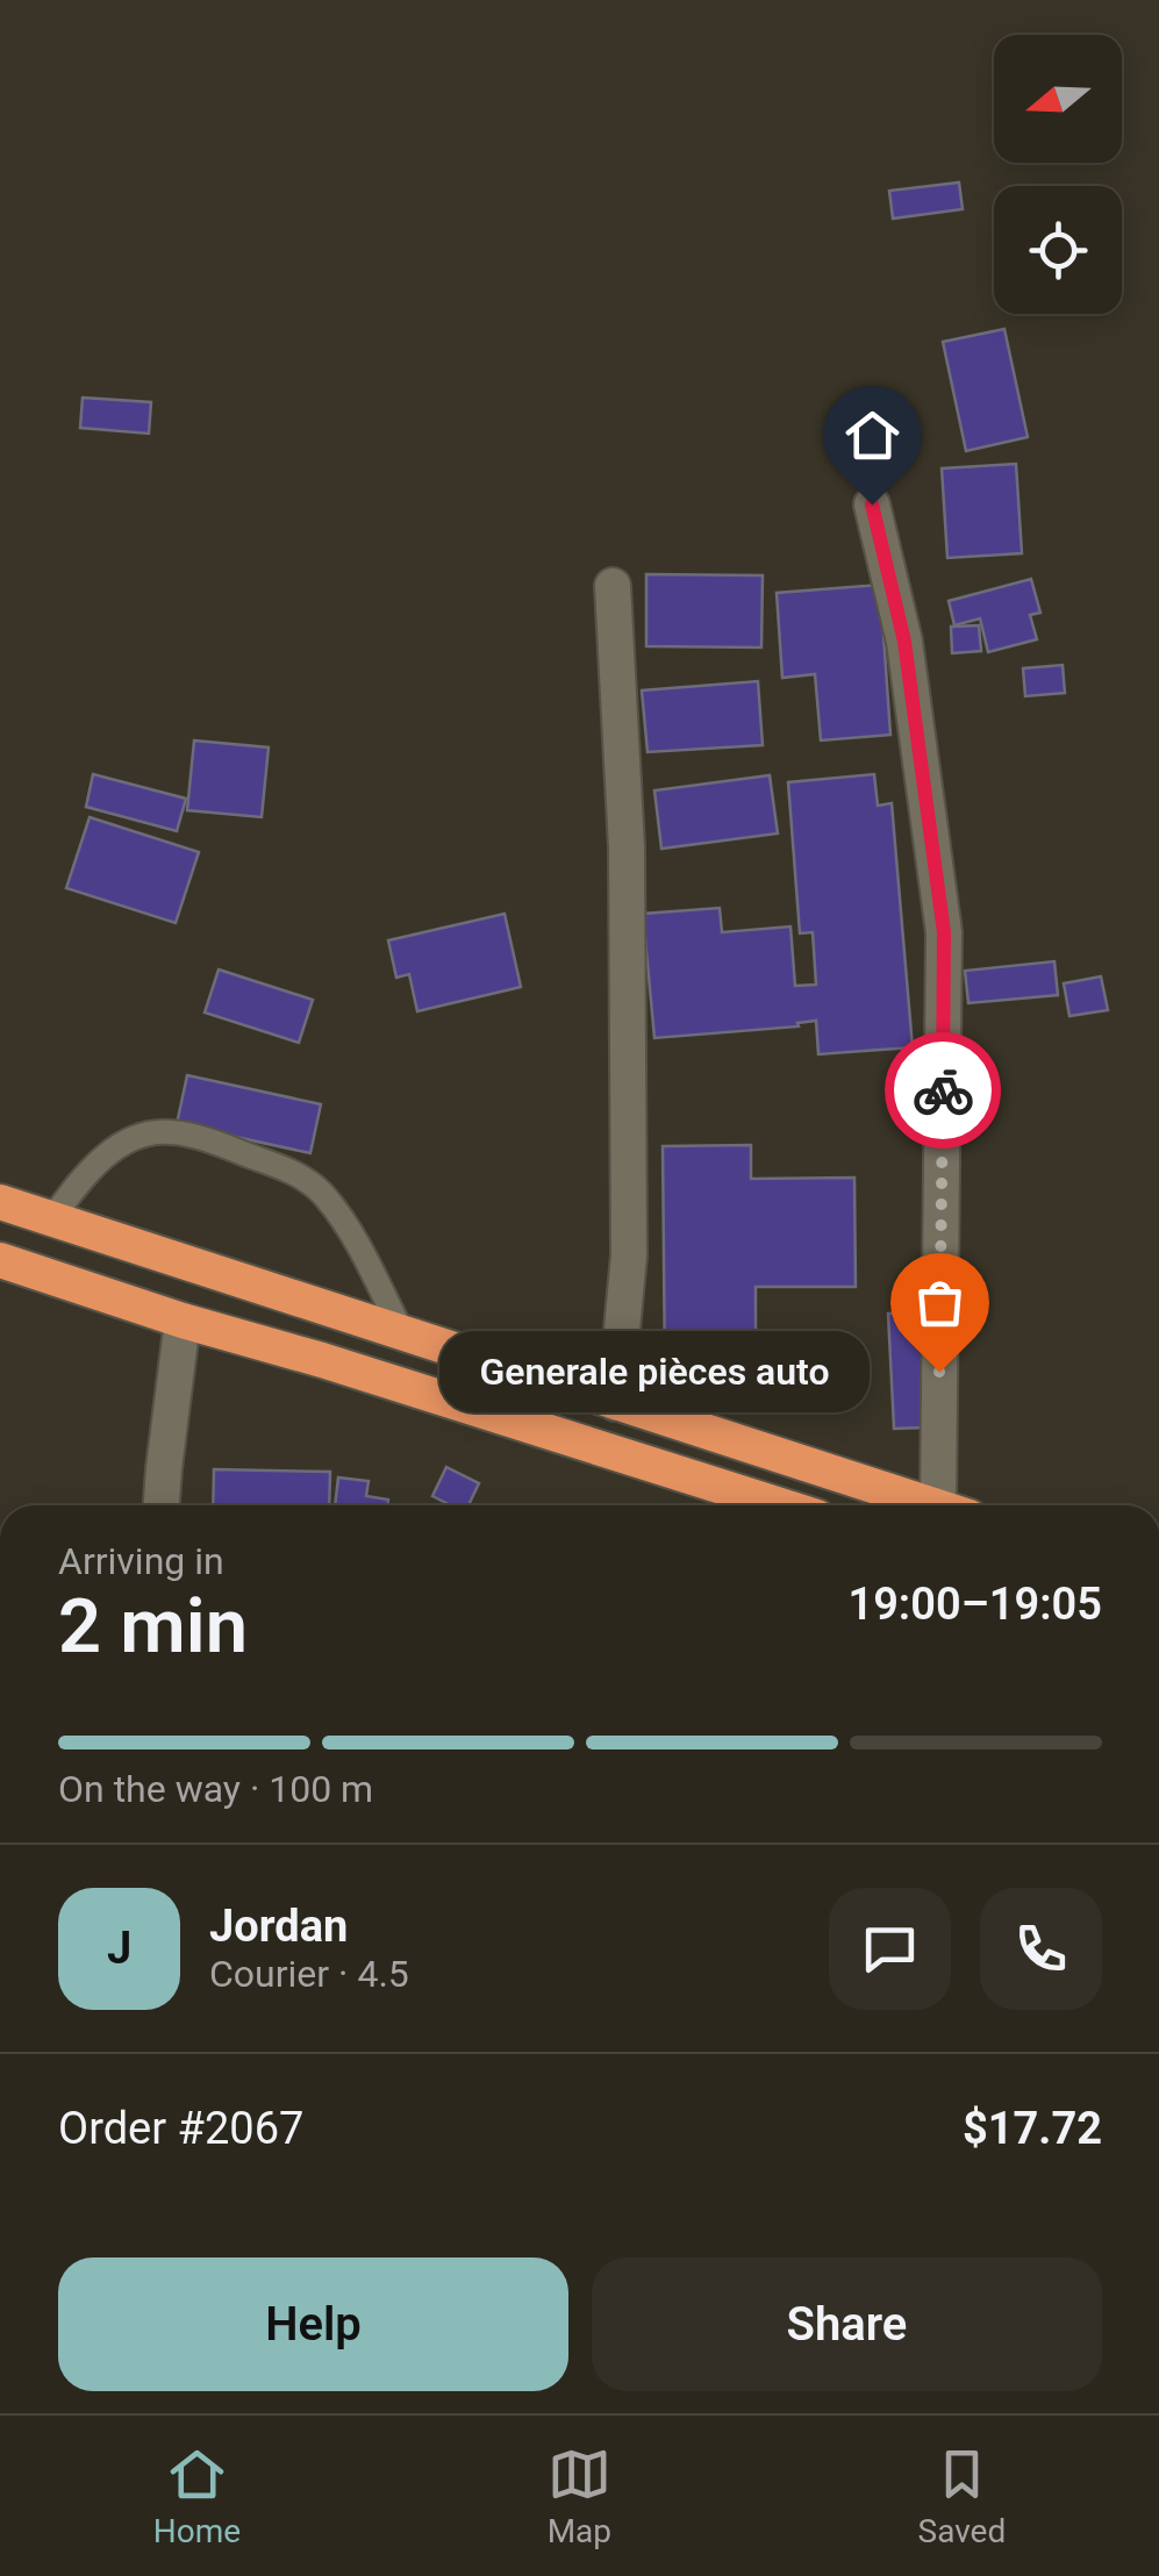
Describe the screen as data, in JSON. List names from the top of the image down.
{
  "places": ["Generale pièces auto"],
  "north": "left",
  "page": {
    "bubble": "Generale pièces auto",
    "heading": ["2 min", "Arriving in", "19:00–19:05"],
    "panel": [
      "Jordan",
      "Courier · 4.5",
      "Order #2067",
      "$17.72"
    ],
    "bar": "On the way · 100 m",
    "round": "J",
    "buttons": ["Help", "Share"],
    "tabs": ["Home", "Map", "Saved"]
  }
}
